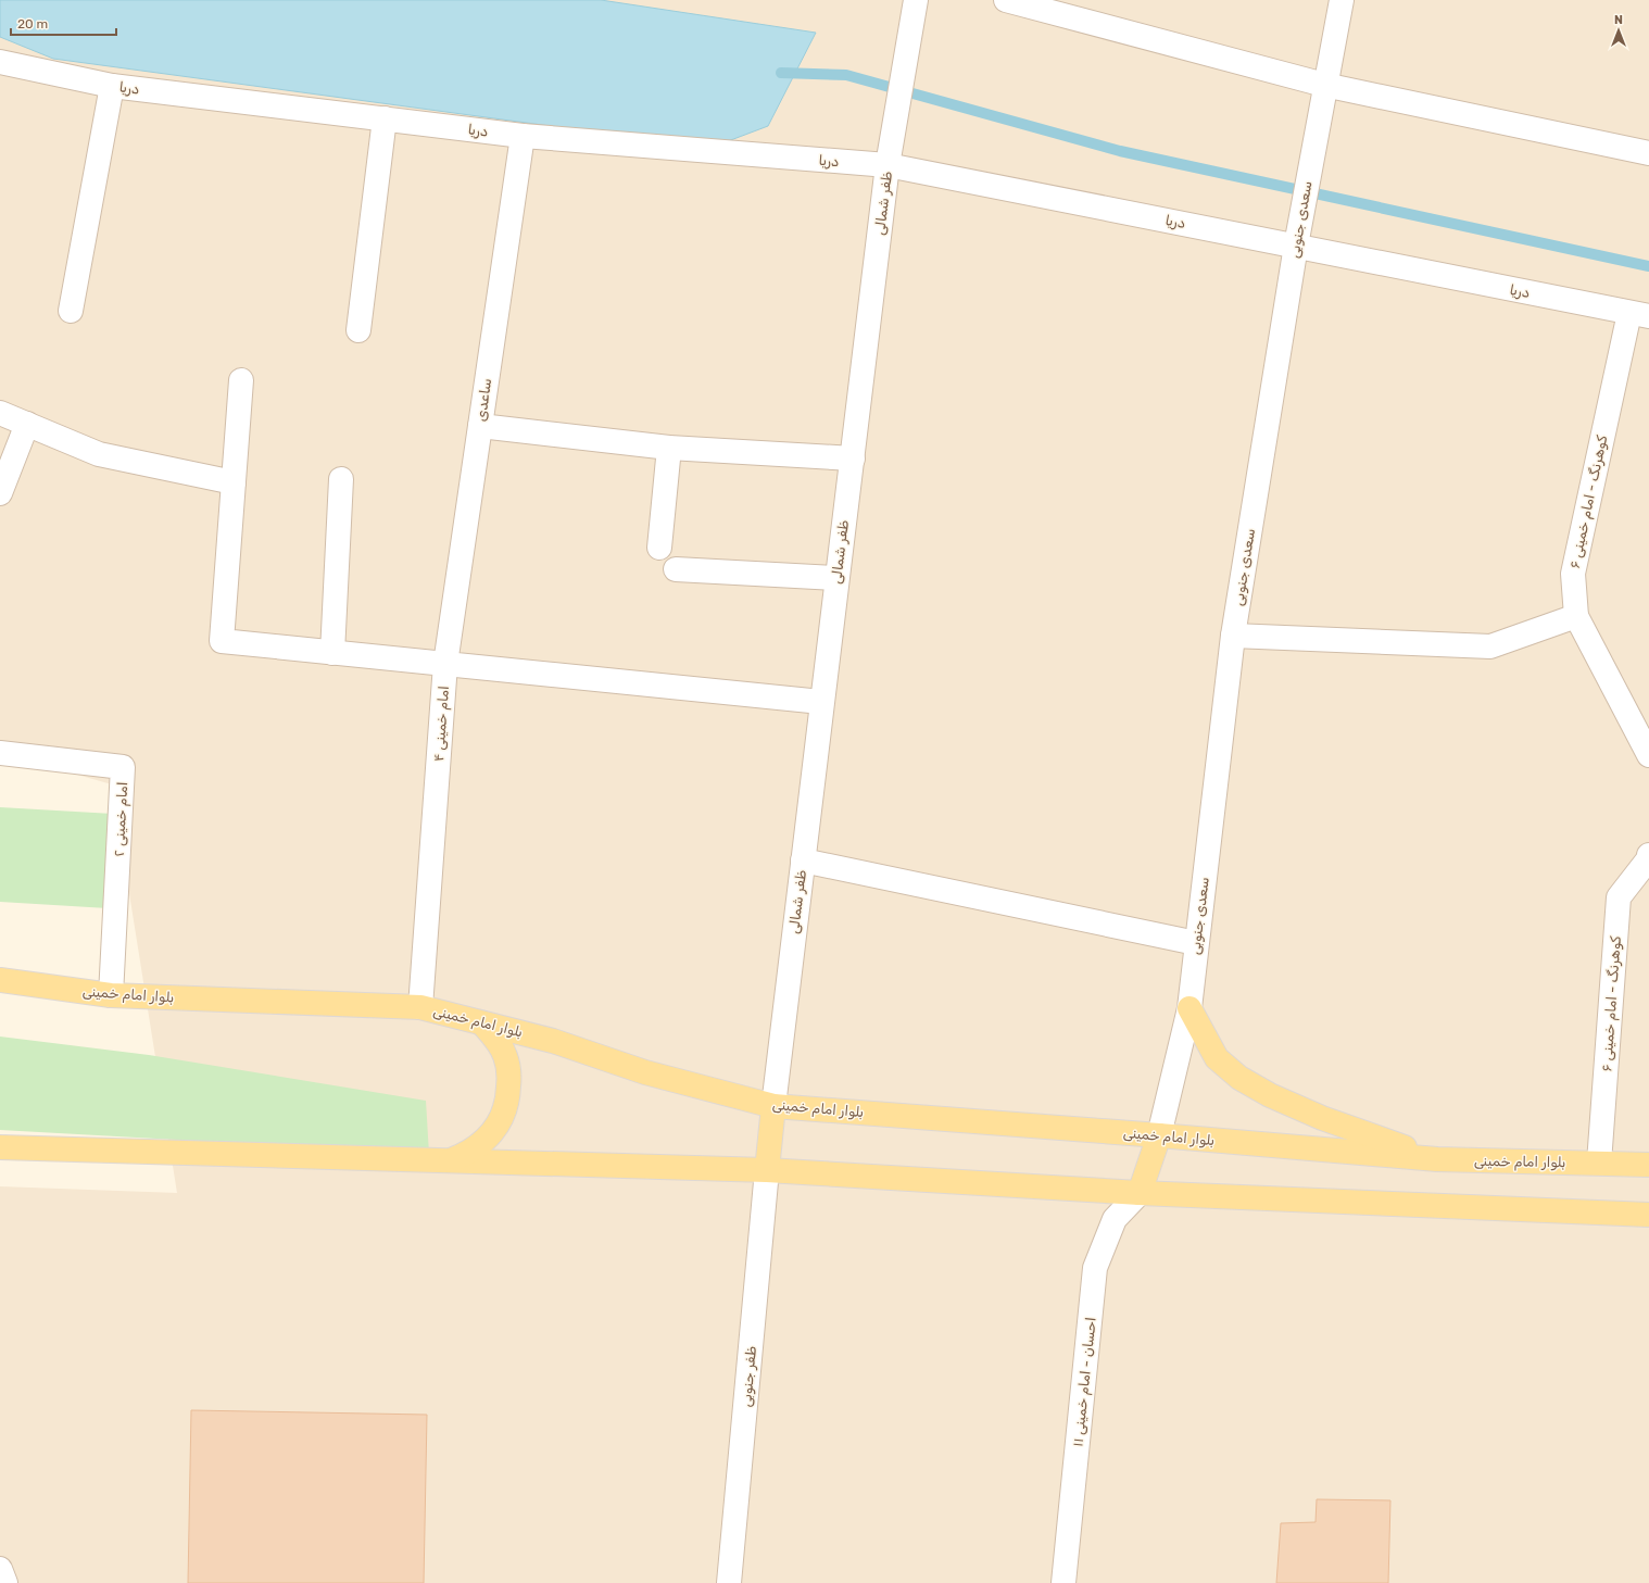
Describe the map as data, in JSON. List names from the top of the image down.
{
  "streets": {
    "main road": ["بلوار امام خمینی"],
    "street": [
      "دریا",
      "ظفر شمالی",
      "سعدی جنوبی",
      "ساعدی",
      "کوهرنگ - امام خمینی ۶",
      "امام خمینی ۴",
      "امام خمینی ۲",
      "ظفر جنوبی",
      "احسان - امام خمینی ۱۱"
    ]
  },
  "crossings": [
    ["دریا", "ظفر شمالی"],
    ["دریا", "سعدی جنوبی"],
    ["دریا", "ساعدی"],
    ["دریا", "کوهرنگ - امام خمینی ۶"],
    ["ظفر شمالی", "بلوار امام خمینی"],
    ["سعدی جنوبی", "بلوار امام خمینی"],
    ["ساعدی", "امام خمینی ۴"],
    ["کوهرنگ - امام خمینی ۶", "بلوار امام خمینی"],
    ["امام خمینی ۴", "بلوار امام خمینی"],
    ["امام خمینی ۲", "بلوار امام خمینی"]
  ],
  "scale_bar": "20 m",
  "north": "top"
}
